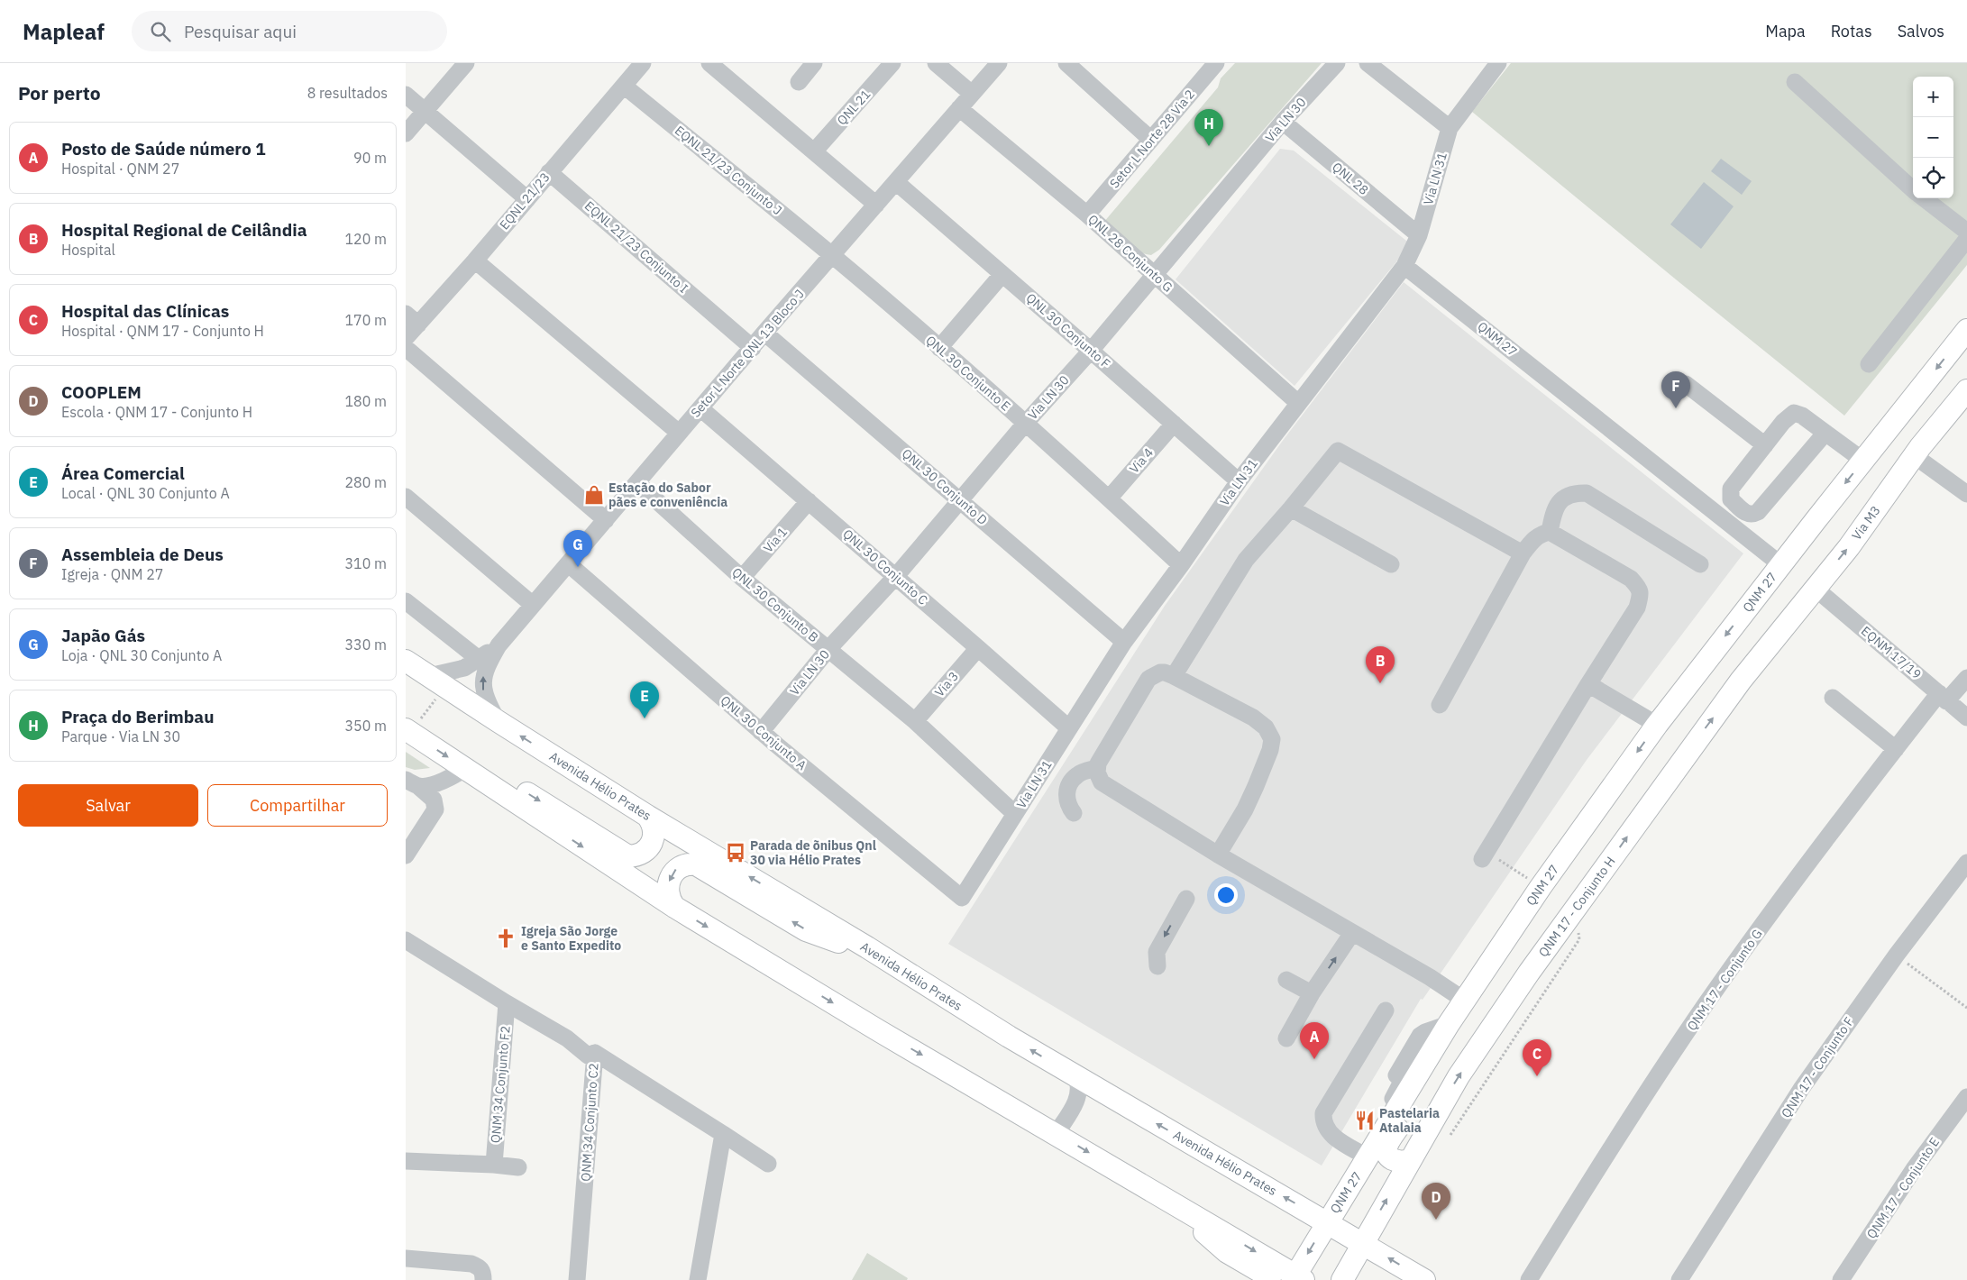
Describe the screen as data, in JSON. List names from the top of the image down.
{
  "streets": {
    "main road": [
      "QNM 27",
      "Via M3",
      "Avenida Hélio Prates",
      "QNM 17 - Conjunto H"
    ],
    "street": [
      "QNL 21",
      "Via LN 30",
      "Setor L Norte 28 Via 2",
      "EQNL 21/23 Conjunto J",
      "QNL 28",
      "Via LN 31",
      "EQNL 21/23",
      "EQNL 21/23 Conjunto I",
      "QNL 28 Conjunto G",
      "QNL 30 Conjunto F",
      "Setor L Norte QNL 13 Bloco J",
      "QNL 30 Conjunto E",
      "Via 4",
      "QNL 30 Conjunto D",
      "Via 1",
      "QNL 30 Conjunto C",
      "QNL 30 Conjunto B",
      "EQNM 17/19",
      "Via 3",
      "QNL 30 Conjunto A",
      "QNM 17 - Conjunto G",
      "QNM 17 - Conjunto F",
      "QNM 34 Conjunto F2",
      "QNM 34 Conjunto C2",
      "QNM 17 - Conjunto E"
    ]
  },
  "crossings": [
    ["Via LN 30", "QNL 28"],
    ["Via LN 30", "QNL 28 Conjunto G"],
    ["Via LN 30", "QNL 30 Conjunto F"],
    ["Via LN 30", "QNL 30 Conjunto E"],
    ["Via LN 30", "QNL 30 Conjunto D"],
    ["Via LN 30", "QNL 30 Conjunto C"],
    ["Via LN 30", "QNL 30 Conjunto B"],
    ["Via LN 30", "QNL 30 Conjunto A"],
    ["Setor L Norte 28 Via 2", "QNL 28 Conjunto G"],
    ["EQNL 21/23 Conjunto J", "EQNL 21/23"],
    ["EQNL 21/23 Conjunto J", "Setor L Norte QNL 13 Bloco J"],
    ["EQNL 21/23 Conjunto J", "QNL 30 Conjunto E"],
    ["QNL 28", "Via LN 31"],
    ["Via LN 31", "QNL 28 Conjunto G"],
    ["Via LN 31", "QNL 30 Conjunto F"],
    ["Via LN 31", "QNM 27"],
    ["Via LN 31", "QNL 30 Conjunto E"],
    ["Via LN 31", "QNL 30 Conjunto D"],
    ["Via LN 31", "QNL 30 Conjunto C"],
    ["Via LN 31", "QNL 30 Conjunto B"],
    ["Via LN 31", "QNL 30 Conjunto A"],
    ["EQNL 21/23", "EQNL 21/23 Conjunto I"],
    ["EQNL 21/23 Conjunto I", "Setor L Norte QNL 13 Bloco J"],
    ["QNL 28 Conjunto G", "Setor L Norte QNL 13 Bloco J"],
    ["QNL 30 Conjunto F", "Setor L Norte QNL 13 Bloco J"],
    ["QNL 30 Conjunto F", "Via 4"],
    ["QNM 27", "Avenida Hélio Prates"],
    ["Setor L Norte QNL 13 Bloco J", "QNL 30 Conjunto E"],
    ["Setor L Norte QNL 13 Bloco J", "QNL 30 Conjunto D"],
    ["Setor L Norte QNL 13 Bloco J", "QNL 30 Conjunto C"],
    ["Setor L Norte QNL 13 Bloco J", "QNL 30 Conjunto B"],
    ["Setor L Norte QNL 13 Bloco J", "QNL 30 Conjunto A"],
    ["QNL 30 Conjunto E", "Via 4"],
    ["Via M3", "EQNM 17/19"],
    ["Via M3", "QNM 17 - Conjunto H"],
    ["Via 1", "QNL 30 Conjunto C"],
    ["Via 1", "QNL 30 Conjunto B"],
    ["QNL 30 Conjunto C", "Via 3"],
    ["QNL 30 Conjunto B", "Via 3"],
    ["EQNM 17/19", "QNM 17 - Conjunto H"],
    ["EQNM 17/19", "QNM 17 - Conjunto G"],
    ["Avenida Hélio Prates", "QNM 17 - Conjunto H"],
    ["QNM 34 Conjunto F2", "QNM 34 Conjunto C2"]
  ],
  "one_way": ["Via M3", "QNM 17 - Conjunto H"],
  "places": {
    "shop": ["Estação do Sabor pães e conveniência"],
    "bus stop": ["Parada de õnibus Qnl 30 via Hélio Prates"],
    "church": ["Igreja São Jorge e Santo Expedito"],
    "restaurant": ["Pastelaria Atalaia"]
  },
  "page": {
    "header": "Mapleaf",
    "search": "Pesquisar aqui",
    "nav": ["Mapa", "Rotas", "Salvos"],
    "heading": ["Por perto", "8 resultados"],
    "map_buttons": ["+", "−"],
    "pins": [
      "H",
      "F",
      "G",
      "B",
      "E",
      "A",
      "C",
      "D"
    ],
    "list": [
      {
        "mark": "A",
        "name": "Posto de Saúde número 1",
        "note": "Hospital · QNM 27",
        "value": "90 m"
      },
      {
        "mark": "B",
        "name": "Hospital Regional de Ceilândia",
        "note": "Hospital",
        "value": "120 m"
      },
      {
        "mark": "C",
        "name": "Hospital das Clínicas",
        "note": "Hospital · QNM 17 - Conjunto H",
        "value": "170 m"
      },
      {
        "mark": "D",
        "name": "COOPLEM",
        "note": "Escola · QNM 17 - Conjunto H",
        "value": "180 m"
      },
      {
        "mark": "E",
        "name": "Área Comercial",
        "note": "Local · QNL 30 Conjunto A",
        "value": "280 m"
      },
      {
        "mark": "F",
        "name": "Assembleia de Deus",
        "note": "Igreja · QNM 27",
        "value": "310 m"
      },
      {
        "mark": "G",
        "name": "Japão Gás",
        "note": "Loja · QNL 30 Conjunto A",
        "value": "330 m"
      },
      {
        "mark": "H",
        "name": "Praça do Berimbau",
        "note": "Parque · Via LN 30",
        "value": "350 m"
      }
    ],
    "buttons": ["Salvar", "Compartilhar"]
  }
}
